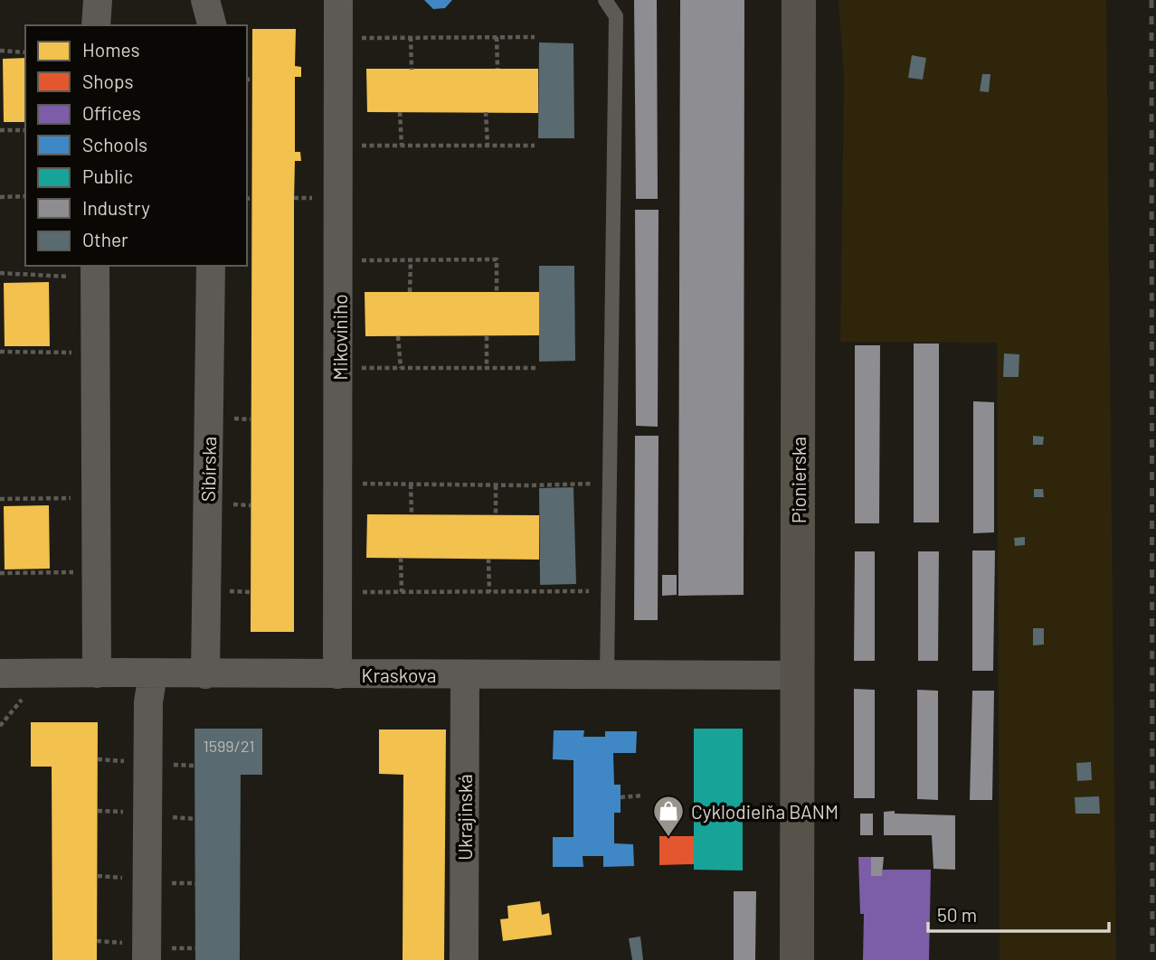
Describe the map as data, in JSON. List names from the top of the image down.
{
  "streets": {
    "street": [
      "Mikovíniho",
      "Sibírska",
      "Pionierska",
      "Kraskova",
      "Ukrajinská"
    ]
  },
  "crossings": [
    ["Mikovíniho", "Kraskova"],
    ["Sibírska", "Kraskova"],
    ["Pionierska", "Kraskova"],
    ["Kraskova", "Ukrajinská"]
  ],
  "places": {
    "shop": ["Cyklodielňa BANM"]
  },
  "house_numbers": ["1599/21"],
  "legend": [
    "Homes",
    "Shops",
    "Offices",
    "Schools",
    "Public",
    "Industry",
    "Other"
  ],
  "scale_bar": "50 m"
}
